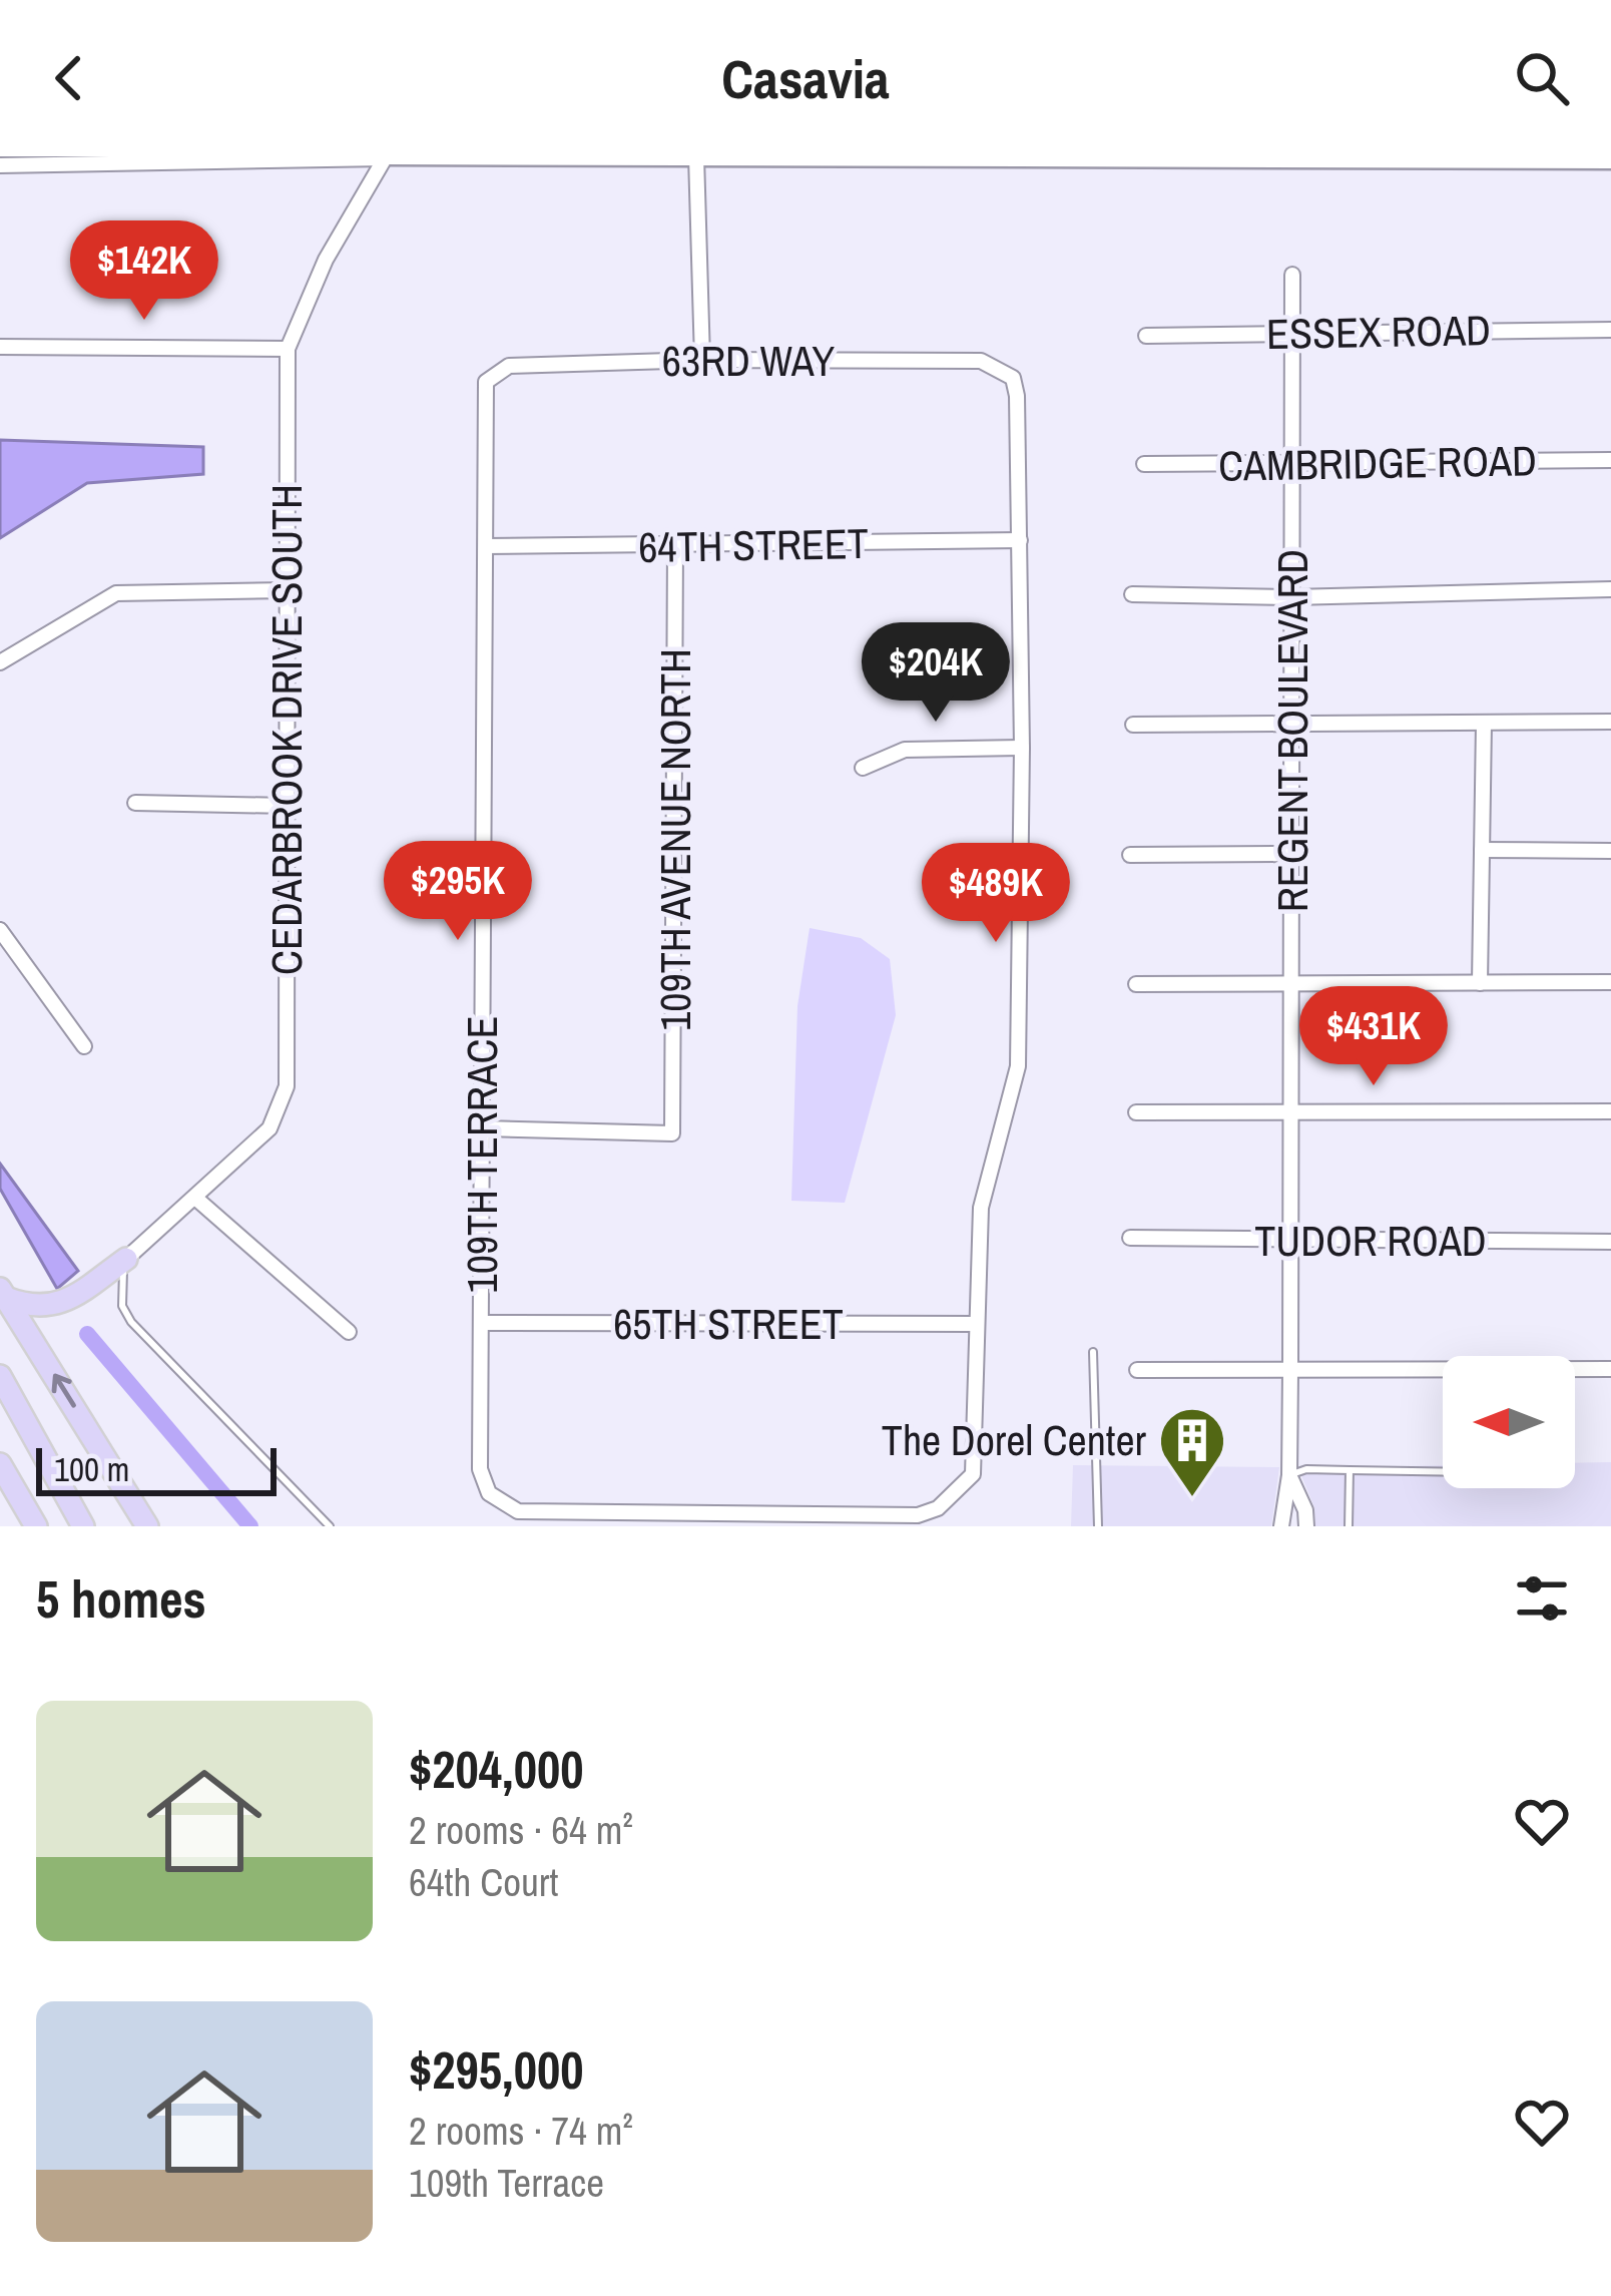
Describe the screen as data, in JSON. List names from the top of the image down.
{
  "streets": {
    "street": [
      "ESSEX ROAD",
      "63RD WAY",
      "CAMBRIDGE ROAD",
      "64TH STREET",
      "CEDARBROOK DRIVE SOUTH",
      "REGENT BOULEVARD",
      "109TH AVENUE NORTH",
      "109TH TERRACE",
      "TUDOR ROAD",
      "65TH STREET"
    ]
  },
  "crossings": [
    ["ESSEX ROAD", "REGENT BOULEVARD"],
    ["63RD WAY", "64TH STREET"],
    ["63RD WAY", "109TH TERRACE"],
    ["CAMBRIDGE ROAD", "REGENT BOULEVARD"],
    ["64TH STREET", "109TH AVENUE NORTH"],
    ["64TH STREET", "109TH TERRACE"],
    ["REGENT BOULEVARD", "TUDOR ROAD"],
    ["109TH AVENUE NORTH", "109TH TERRACE"],
    ["109TH TERRACE", "65TH STREET"]
  ],
  "places": {
    "building": ["The Dorel Center"]
  },
  "scale_bar": "100 m",
  "north": "left",
  "page": {
    "header": "Casavia",
    "price": [
      "$142K",
      "$204K",
      "$295K",
      "$489K",
      "$431K"
    ],
    "scale": "100 m",
    "heading": "5 homes",
    "list": [
      {
        "name": "$204,000",
        "note": "2 rooms · 64 m² · 64th Court"
      },
      {
        "name": "$295,000",
        "note": "2 rooms · 74 m² · 109th Terrace"
      }
    ]
  }
}
